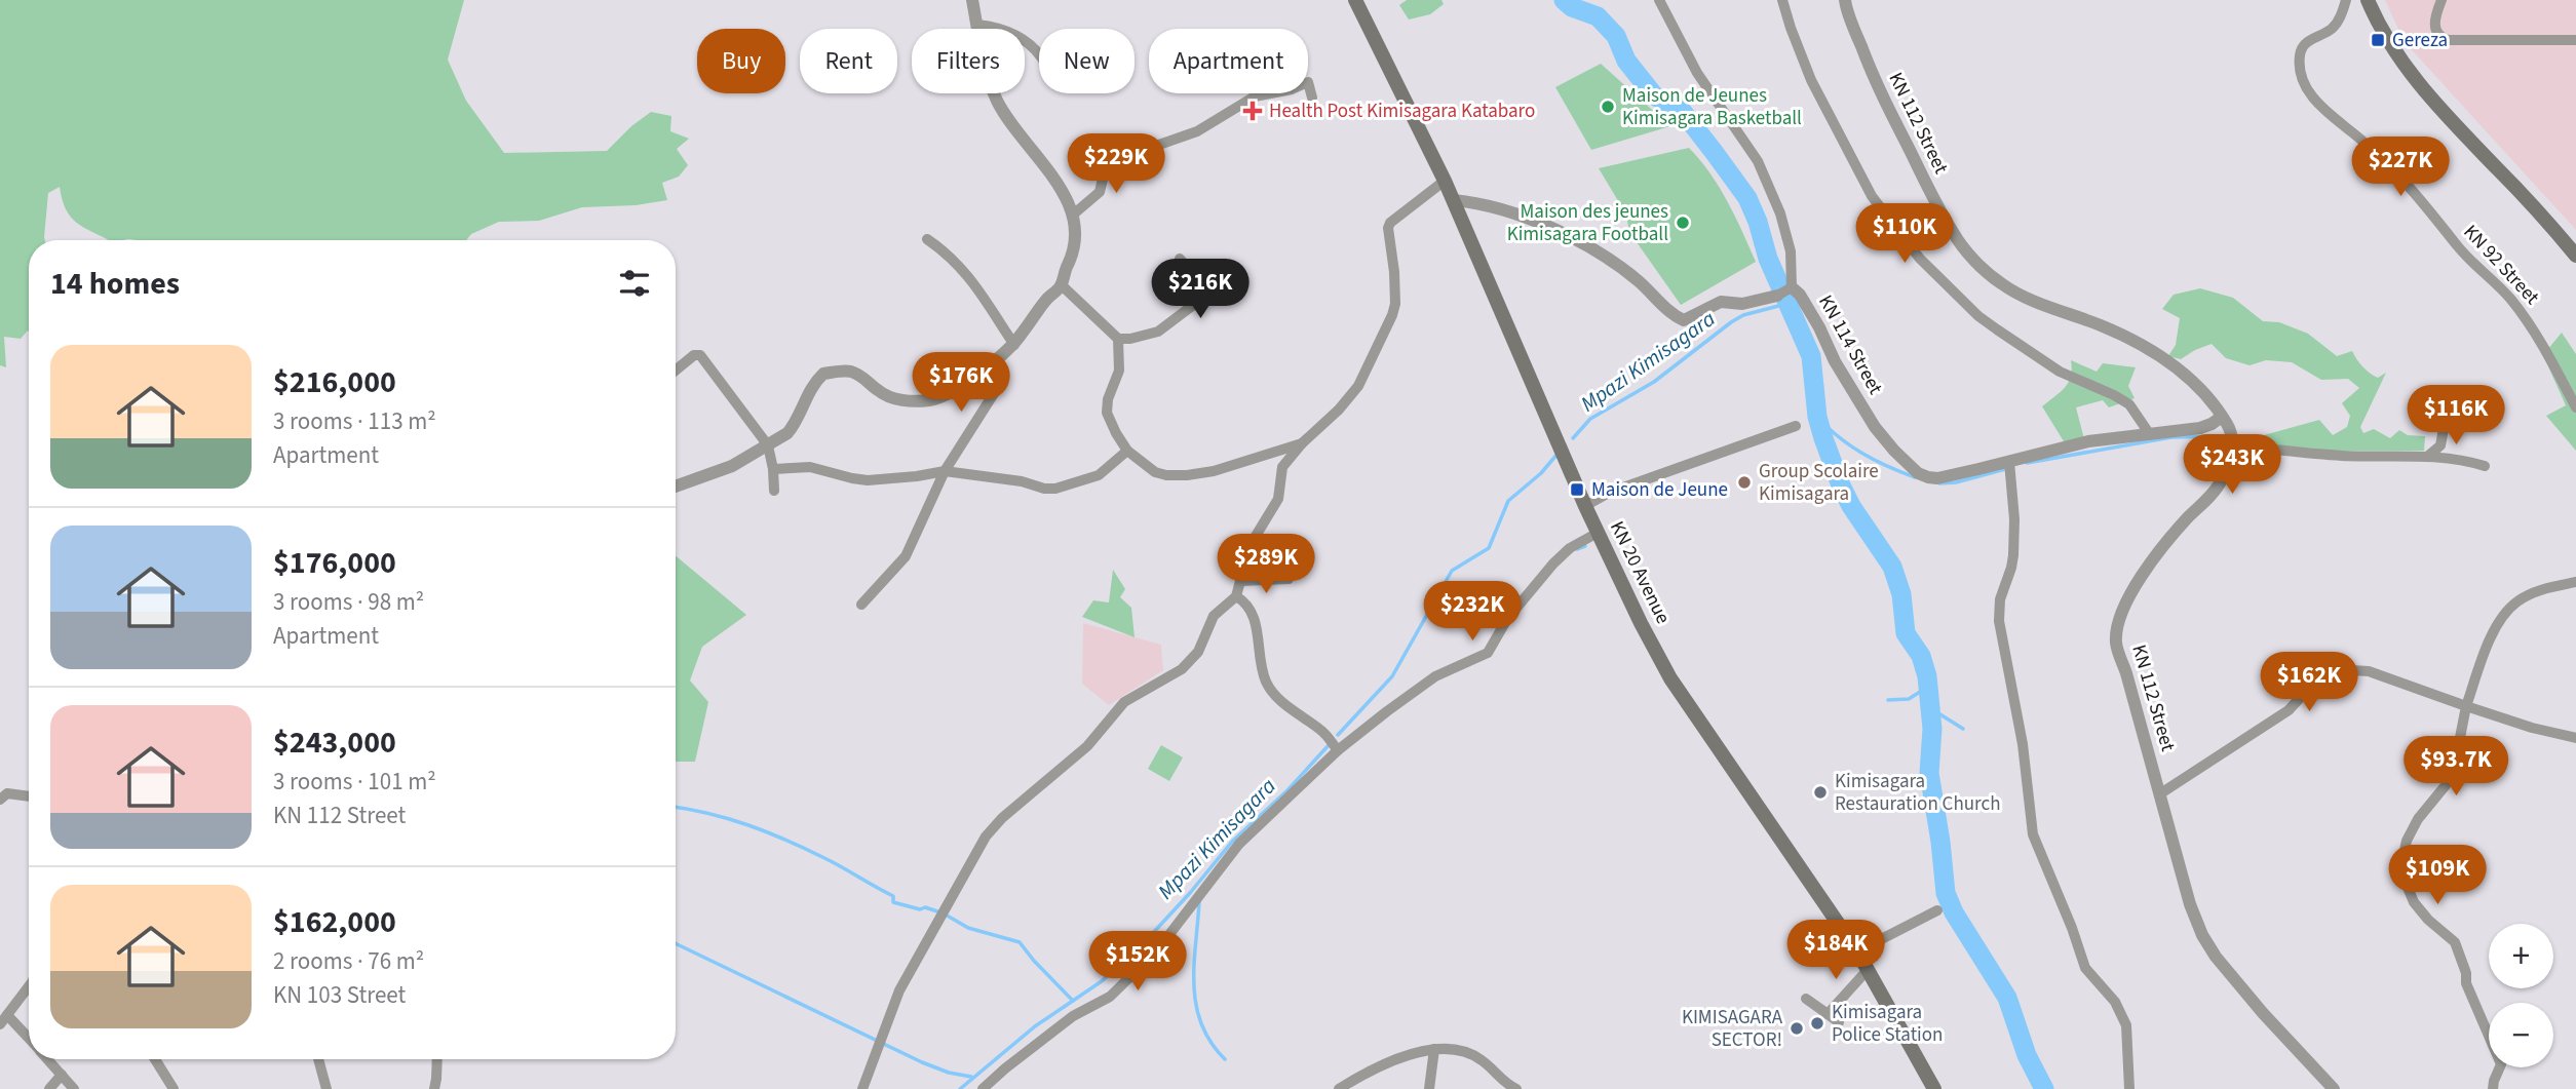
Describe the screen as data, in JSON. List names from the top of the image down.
{
  "streets": {
    "main road": ["KN 20 Avenue"],
    "street": ["KN 112 Street", "KN 92 Street", "KN 114 Street"]
  },
  "crossings": [
    ["KN 112 Street", "KN 114 Street"],
    ["KN 114 Street", "KN 20 Avenue"]
  ],
  "water": ["Mpazi Kimisagara"],
  "places": {
    "transit": ["Gereza", "Maison de Jeune"],
    "other": [
      "Maison de Jeunes Kimisagara Basketball",
      "Maison des jeunes Kimisagara Football",
      "Group Scolaire Kimisagara",
      "Kimisagara Restauration Church",
      "Kimisagara Police Station",
      "KIMISAGARA SECTOR!"
    ],
    "health": ["Health Post Kimisagara Katabaro"]
  },
  "page": {
    "chip": [
      "Buy",
      "Rent",
      "Filters",
      "New",
      "Apartment"
    ],
    "price": [
      "$229K",
      "$227K",
      "$110K",
      "$216K",
      "$176K",
      "$116K",
      "$243K",
      "$289K",
      "$232K",
      "$162K",
      "$93.7K",
      "$109K",
      "$184K",
      "$152K"
    ],
    "heading": "14 homes",
    "list": [
      {
        "name": "$216,000",
        "note": "3 rooms · 113 m² · Apartment"
      },
      {
        "name": "$176,000",
        "note": "3 rooms · 98 m² · Apartment"
      },
      {
        "name": "$243,000",
        "note": "3 rooms · 101 m² · KN 112 Street"
      },
      {
        "name": "$162,000",
        "note": "2 rooms · 76 m² · KN 103 Street"
      }
    ],
    "map_buttons": ["+", "−"]
  }
}
